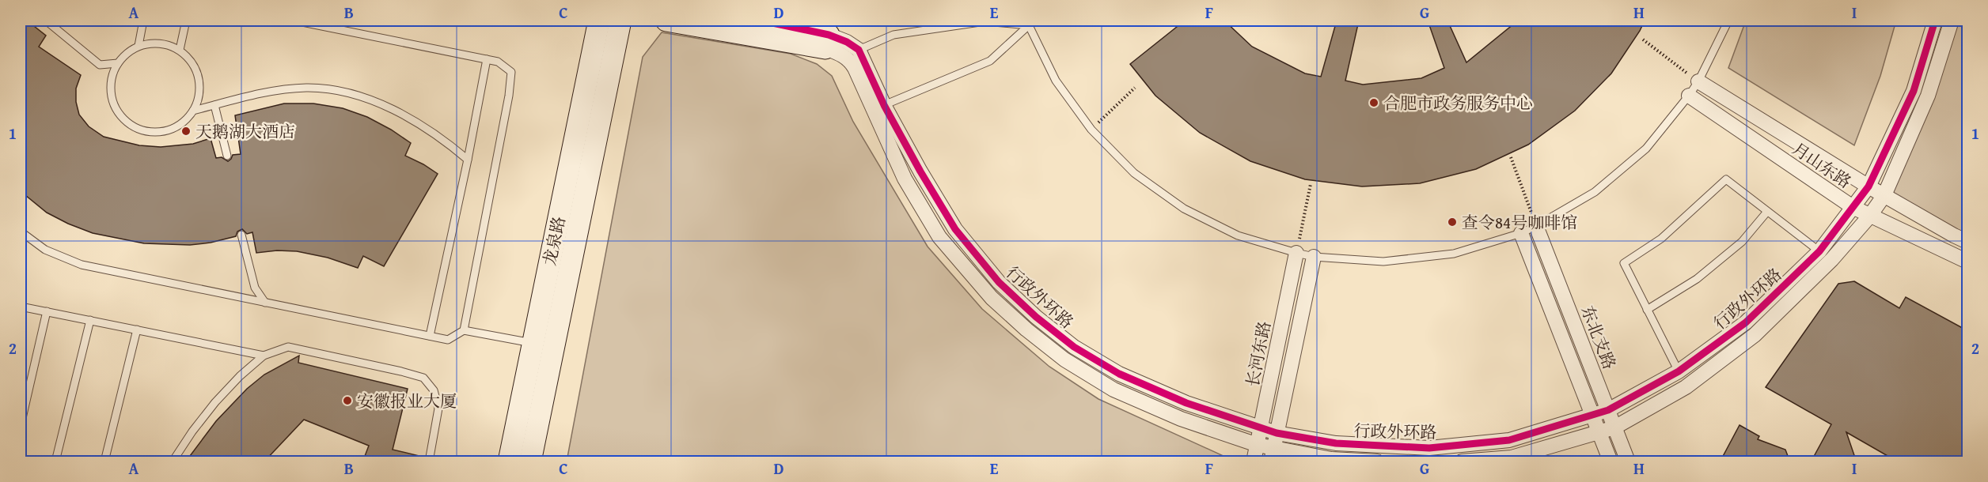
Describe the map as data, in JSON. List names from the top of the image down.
{
  "streets": {
    "street": [
      "月山东路",
      "龙泉路",
      "行政外环路",
      "东北支路",
      "长河东路"
    ]
  },
  "crossings": [
    ["月山东路", "行政外环路"],
    ["行政外环路", "东北支路"],
    ["行政外环路", "长河东路"]
  ],
  "places": [
    "合肥市政务服务中心",
    "天鹅湖大酒店",
    "查令84号咖啡馆",
    "安徽报业大厦"
  ],
  "grid": {
    "columns": [
      "A",
      "B",
      "C",
      "D",
      "E",
      "F",
      "G",
      "H",
      "I"
    ],
    "rows": ["1", "2"]
  }
}
